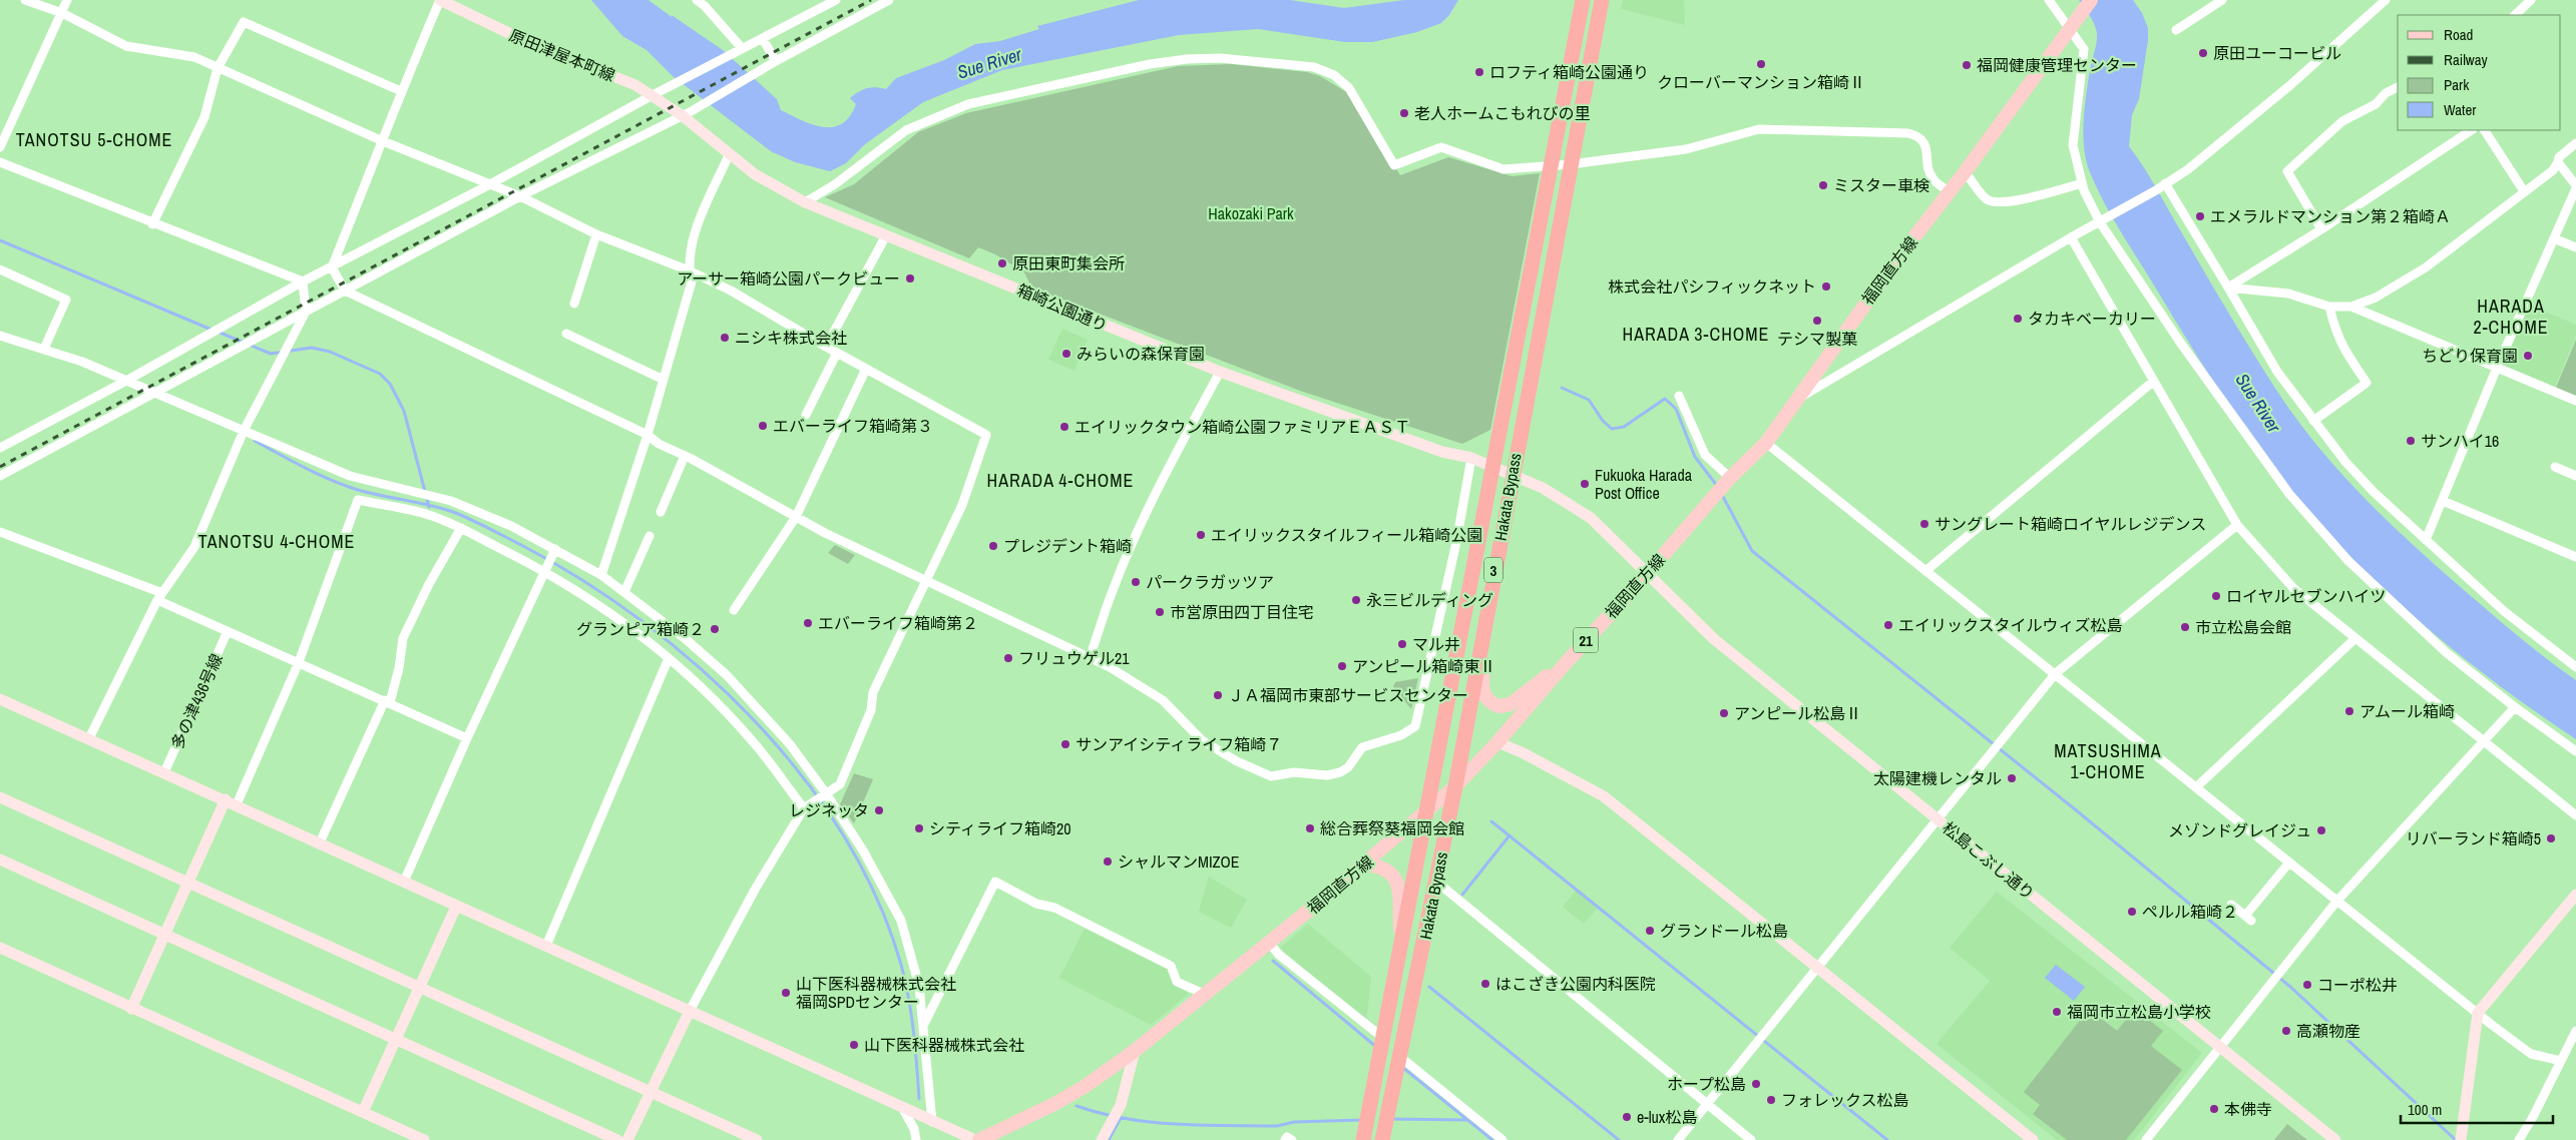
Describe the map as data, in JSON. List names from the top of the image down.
{
  "streets": {
    "highway": ["Hakata Bypass", "3"],
    "main road": ["福岡直方線", "21"],
    "street": [
      "原田津屋本町線",
      "箱崎公園通り",
      "多の津436号線",
      "松島こぶし通り"
    ]
  },
  "crossings": [
    ["原田津屋本町線", "箱崎公園通り"],
    ["福岡直方線", "Hakata Bypass"],
    ["福岡直方線", "松島こぶし通り"],
    ["箱崎公園通り", "Hakata Bypass"]
  ],
  "districts": [
    "TANOTSU 5-CHOME",
    "HARADA 2-CHOME",
    "HARADA 3-CHOME",
    "HARADA 4-CHOME",
    "TANOTSU 4-CHOME",
    "MATSUSHIMA 1-CHOME"
  ],
  "water": ["Sue River"],
  "parks": ["Hakozaki Park"],
  "places": [
    "原田ユーコービル",
    "クローバーマンション箱崎Ⅱ",
    "福岡健康管理センター",
    "ロフティ箱崎公園通り",
    "老人ホームこもれびの里",
    "ミスター車検",
    "エメラルドマンション第２箱崎Ａ",
    "原田東町集会所",
    "アーサー箱崎公園パークビュー",
    "株式会社パシフィックネット",
    "タカキベーカリー",
    "テシマ製菓",
    "ニシキ株式会社",
    "みらいの森保育園",
    "ちどり保育園",
    "エバーライフ箱崎第３",
    "エイリックタウン箱崎公園ファミリアＥＡＳＴ",
    "サンハイ16",
    "Fukuoka Harada Post Office",
    "サングレート箱崎ロイヤルレジデンス",
    "エイリックスタイルフィール箱崎公園",
    "プレジデント箱崎",
    "パークラガッツア",
    "ロイヤルセブンハイツ",
    "永三ビルディング",
    "市営原田四丁目住宅",
    "エバーライフ箱崎第２",
    "エイリックスタイルウィズ松島",
    "市立松島会館",
    "グランピア箱崎２",
    "マル井",
    "フリュウゲル21",
    "アンピール箱崎東Ⅱ",
    "ＪＡ福岡市東部サービスセンター",
    "アムール箱崎",
    "アンピール松島Ⅱ",
    "サンアイシティライフ箱崎７",
    "太陽建機レンタル",
    "レジネッタ",
    "シティライフ箱崎20",
    "総合葬祭葵福岡会館",
    "メゾンドグレイジュ",
    "リバーランド箱崎5",
    "シャルマンMIZOE",
    "ペルル箱崎２",
    "グランドール松島",
    "はこざき公園内科医院",
    "コーポ松井",
    "山下医科器械株式会社 福岡SPDセンター",
    "福岡市立松島小学校",
    "高瀬物産",
    "山下医科器械株式会社",
    "ホープ松島",
    "フォレックス松島",
    "本佛寺",
    "e-lux松島"
  ],
  "legend": [
    "Road",
    "Railway",
    "Park",
    "Water"
  ],
  "scale_bar": "100 m"
}
